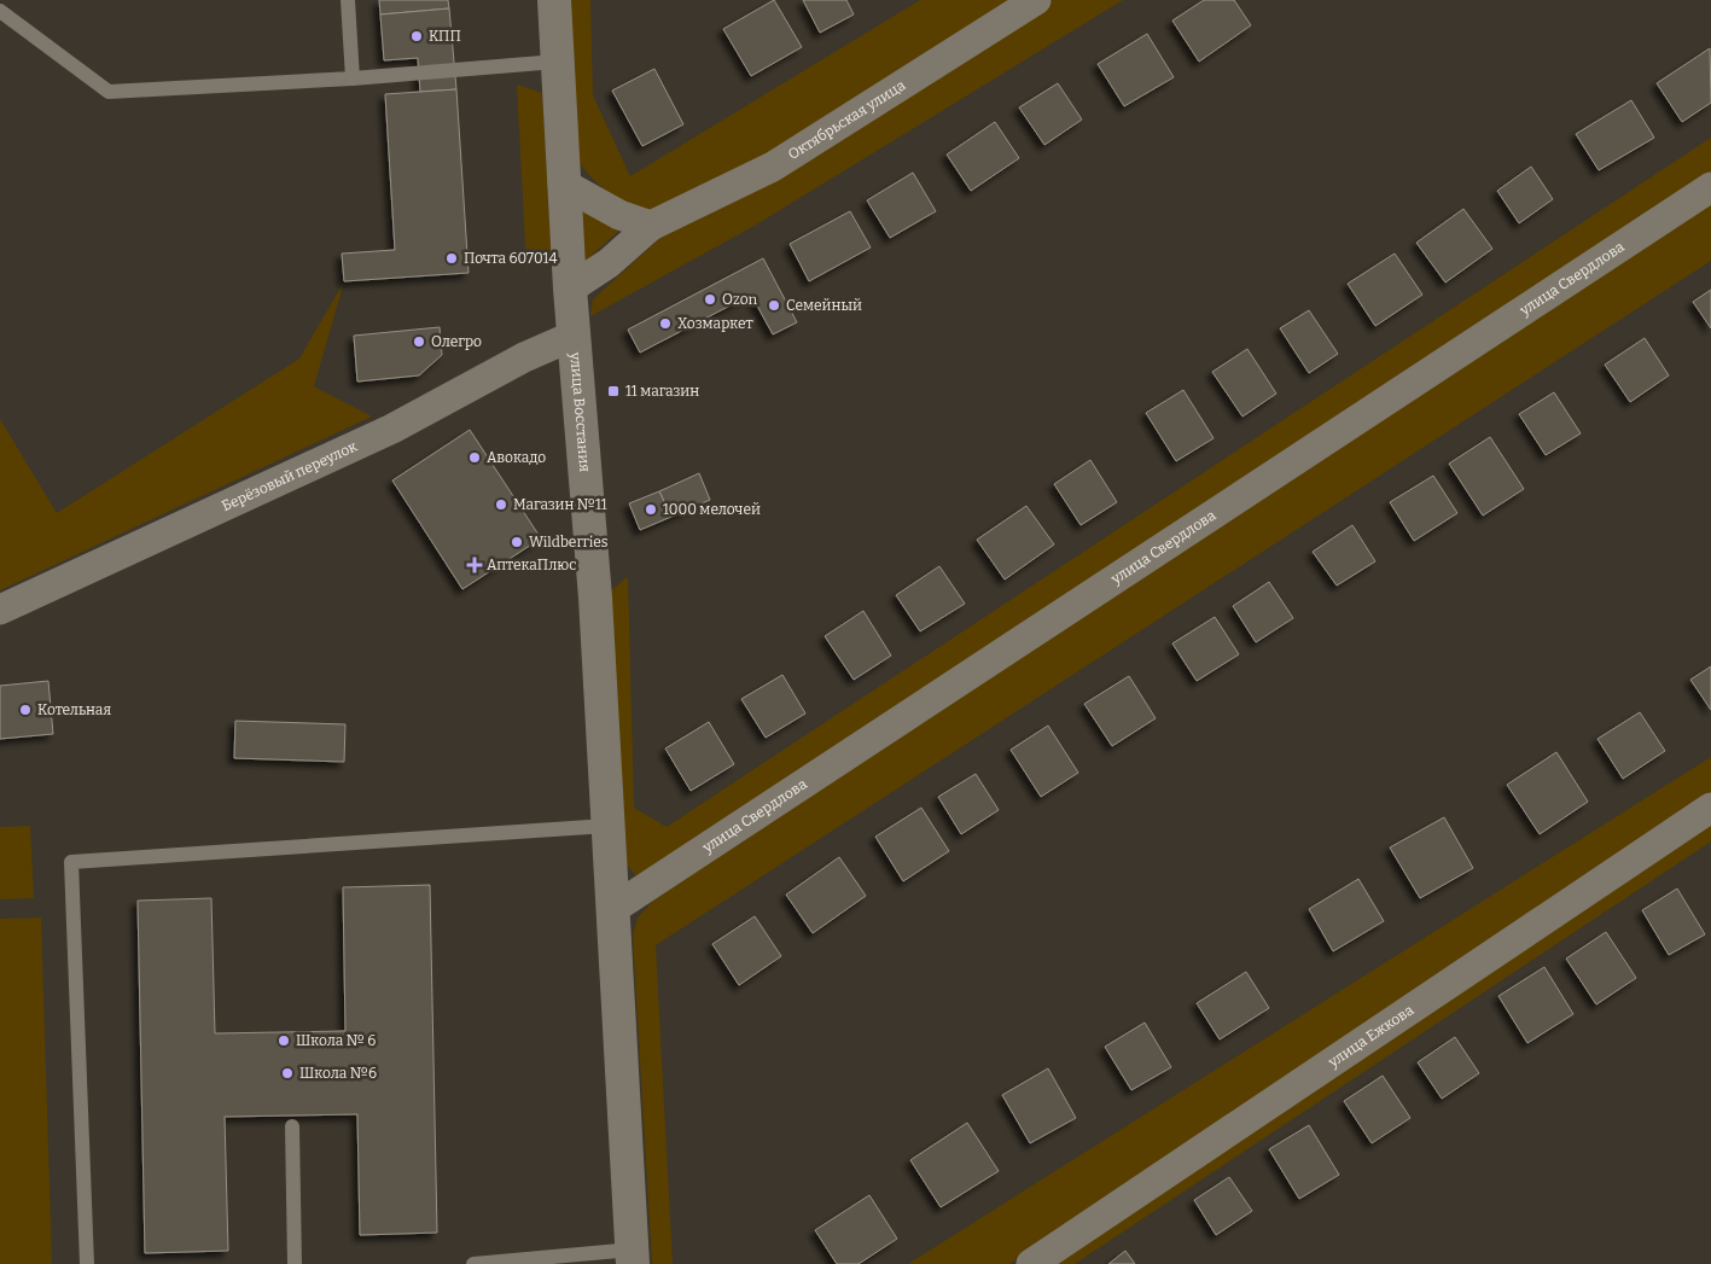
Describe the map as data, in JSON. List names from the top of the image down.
{
  "streets": {
    "main road": ["улица Восстания"],
    "street": [
      "Октябрьская улица",
      "улица Свердлова",
      "Берёзовый переулок",
      "улица Ежкова"
    ]
  },
  "crossings": [
    ["Октябрьская улица", "улица Восстания"],
    ["улица Свердлова", "улица Восстания"],
    ["улица Восстания", "Берёзовый переулок"]
  ],
  "places": {
    "other": [
      "КПП",
      "Почта 607014",
      "Ozon",
      "Семейный",
      "Хозмаркет",
      "Олегро",
      "Авокадо",
      "Магазин №11",
      "1000 мелочей",
      "Wildberries",
      "Котельная",
      "Школа № 6",
      "Школа №6"
    ],
    "transit": ["11 магазин"],
    "health": ["АптекаПлюс"]
  }
}
